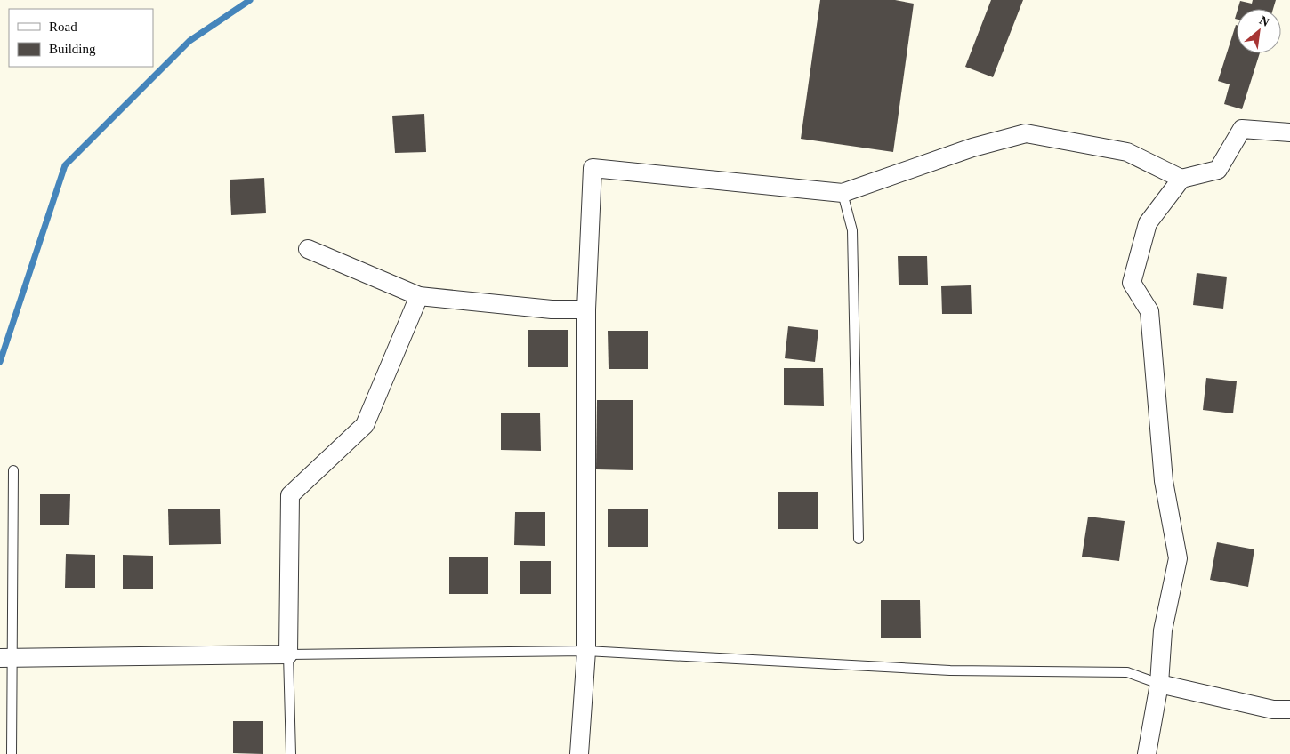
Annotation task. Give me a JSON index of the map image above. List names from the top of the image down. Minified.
{"legend":["Road","Building"],"north":"top right"}
